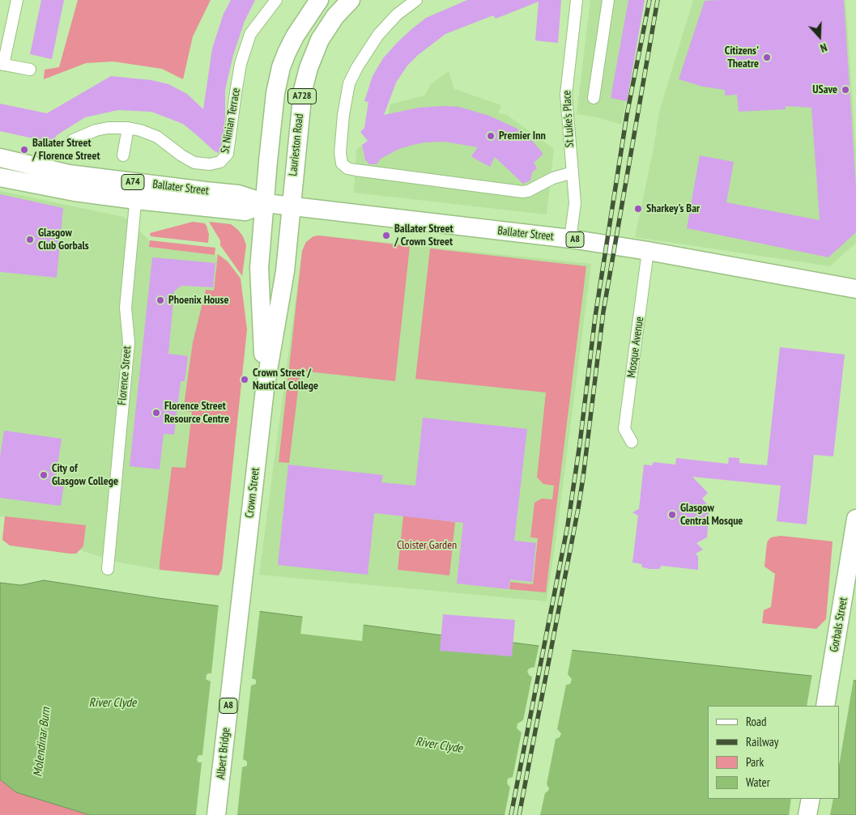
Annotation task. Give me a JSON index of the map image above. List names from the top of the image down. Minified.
{"streets":{"main road":["A728","Laurieston Road","A74","Ballater Street","A8","Crown Street","Gorbals Street","Albert Bridge"],"street":["St Luke's Place","St Ninian Terrace","Mosque Avenue","Florence Street"]},"crossings":[["A728","Ballater Street"],["A728","Crown Street"],["St Luke's Place","Ballater Street"],["Laurieston Road","Ballater Street"],["Laurieston Road","Crown Street"],["Ballater Street","Mosque Avenue"],["Ballater Street","Florence Street"],["Ballater Street","Crown Street"],["Crown Street","Albert Bridge"]],"water":["River Clyde","Molendinar Burn"],"parks":["Cloister Garden"],"places":["Citizens' Theatre","USave","Premier Inn","Ballater Street / Florence Street","Sharkey's Bar","Ballater Street / Crown Street","Glasgow Club Gorbals","Phoenix House","Crown Street / Nautical College","Florence Street Resource Centre","City of Glasgow College","Glasgow Central Mosque"],"legend":["Road","Railway","Park","Water"],"north":"bottom"}
